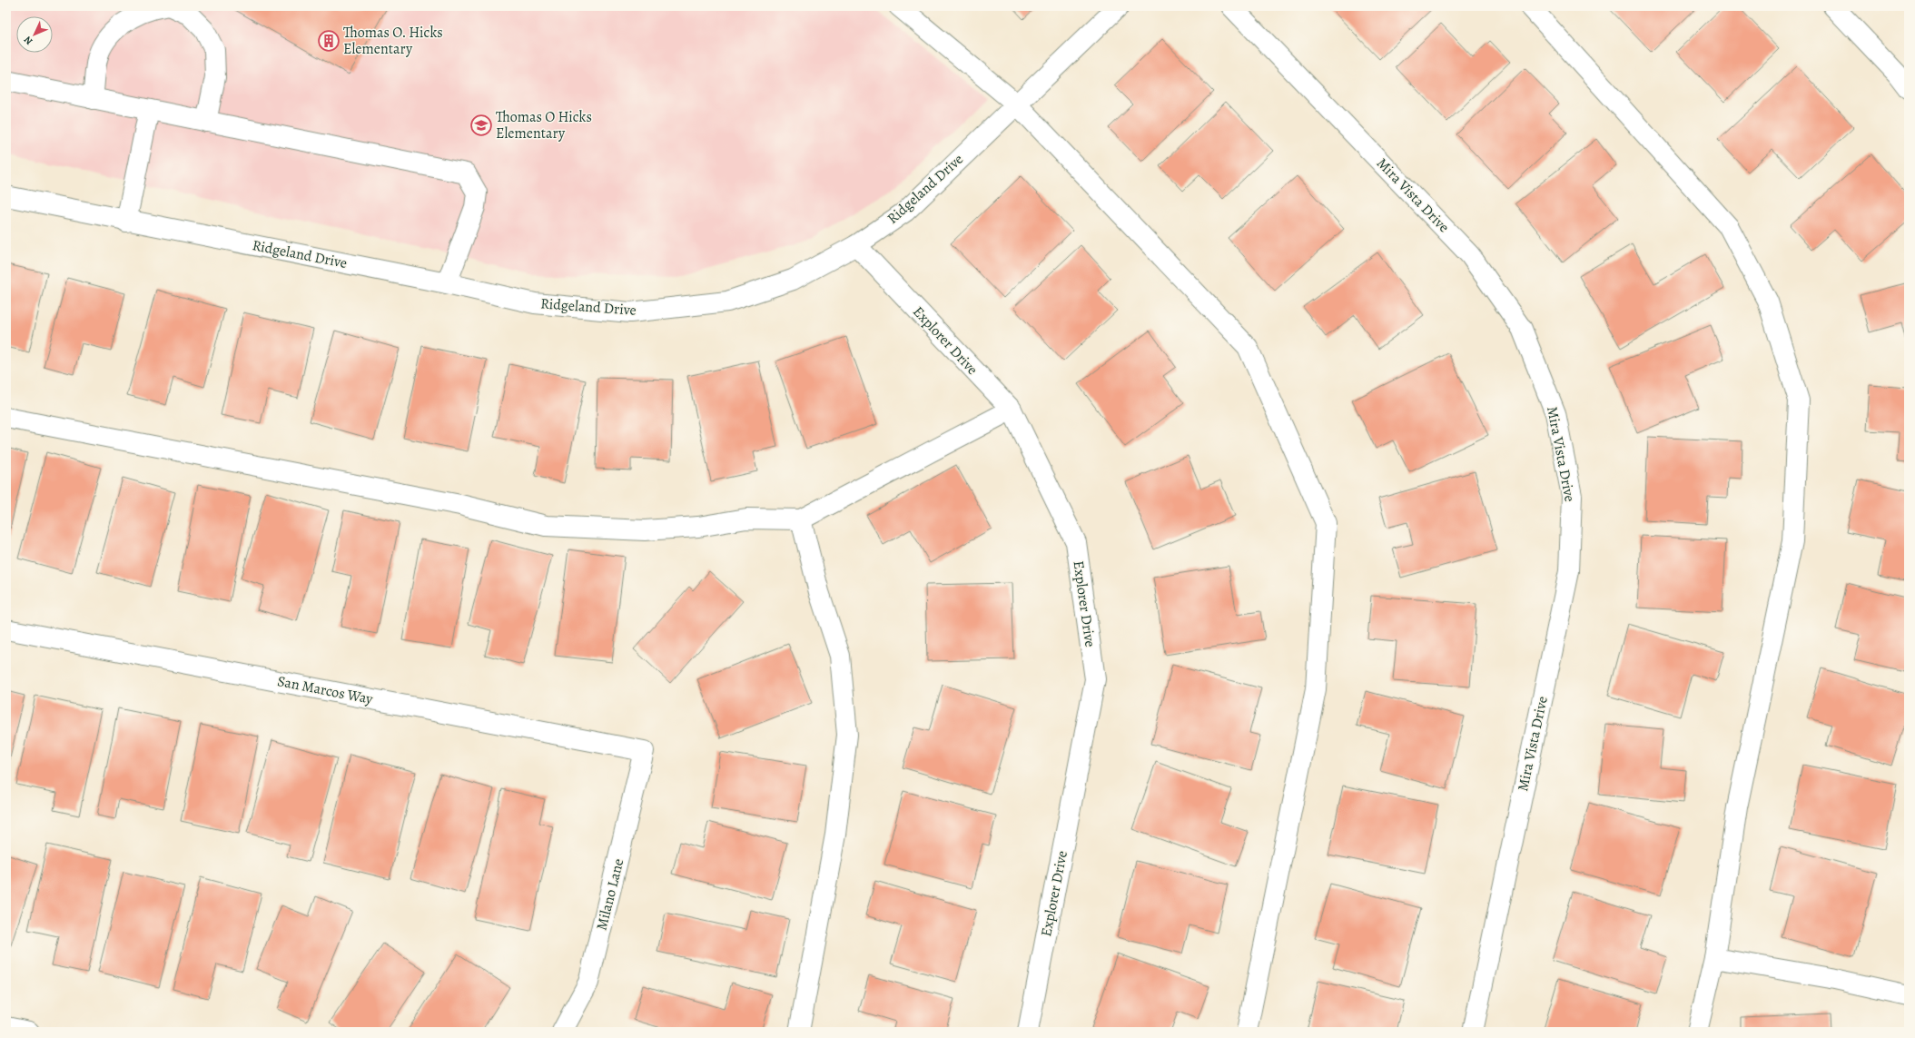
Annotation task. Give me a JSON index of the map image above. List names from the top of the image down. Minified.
{"streets":{"street":["Ridgeland Drive","Mira Vista Drive","Explorer Drive","San Marcos Way","Milano Lane"]},"crossings":[["Ridgeland Drive","Explorer Drive"],["San Marcos Way","Milano Lane"]],"places":{"building":["Thomas O. Hicks Elementary"],"school or university":["Thomas O Hicks Elementary"]},"north":"bottom left"}
